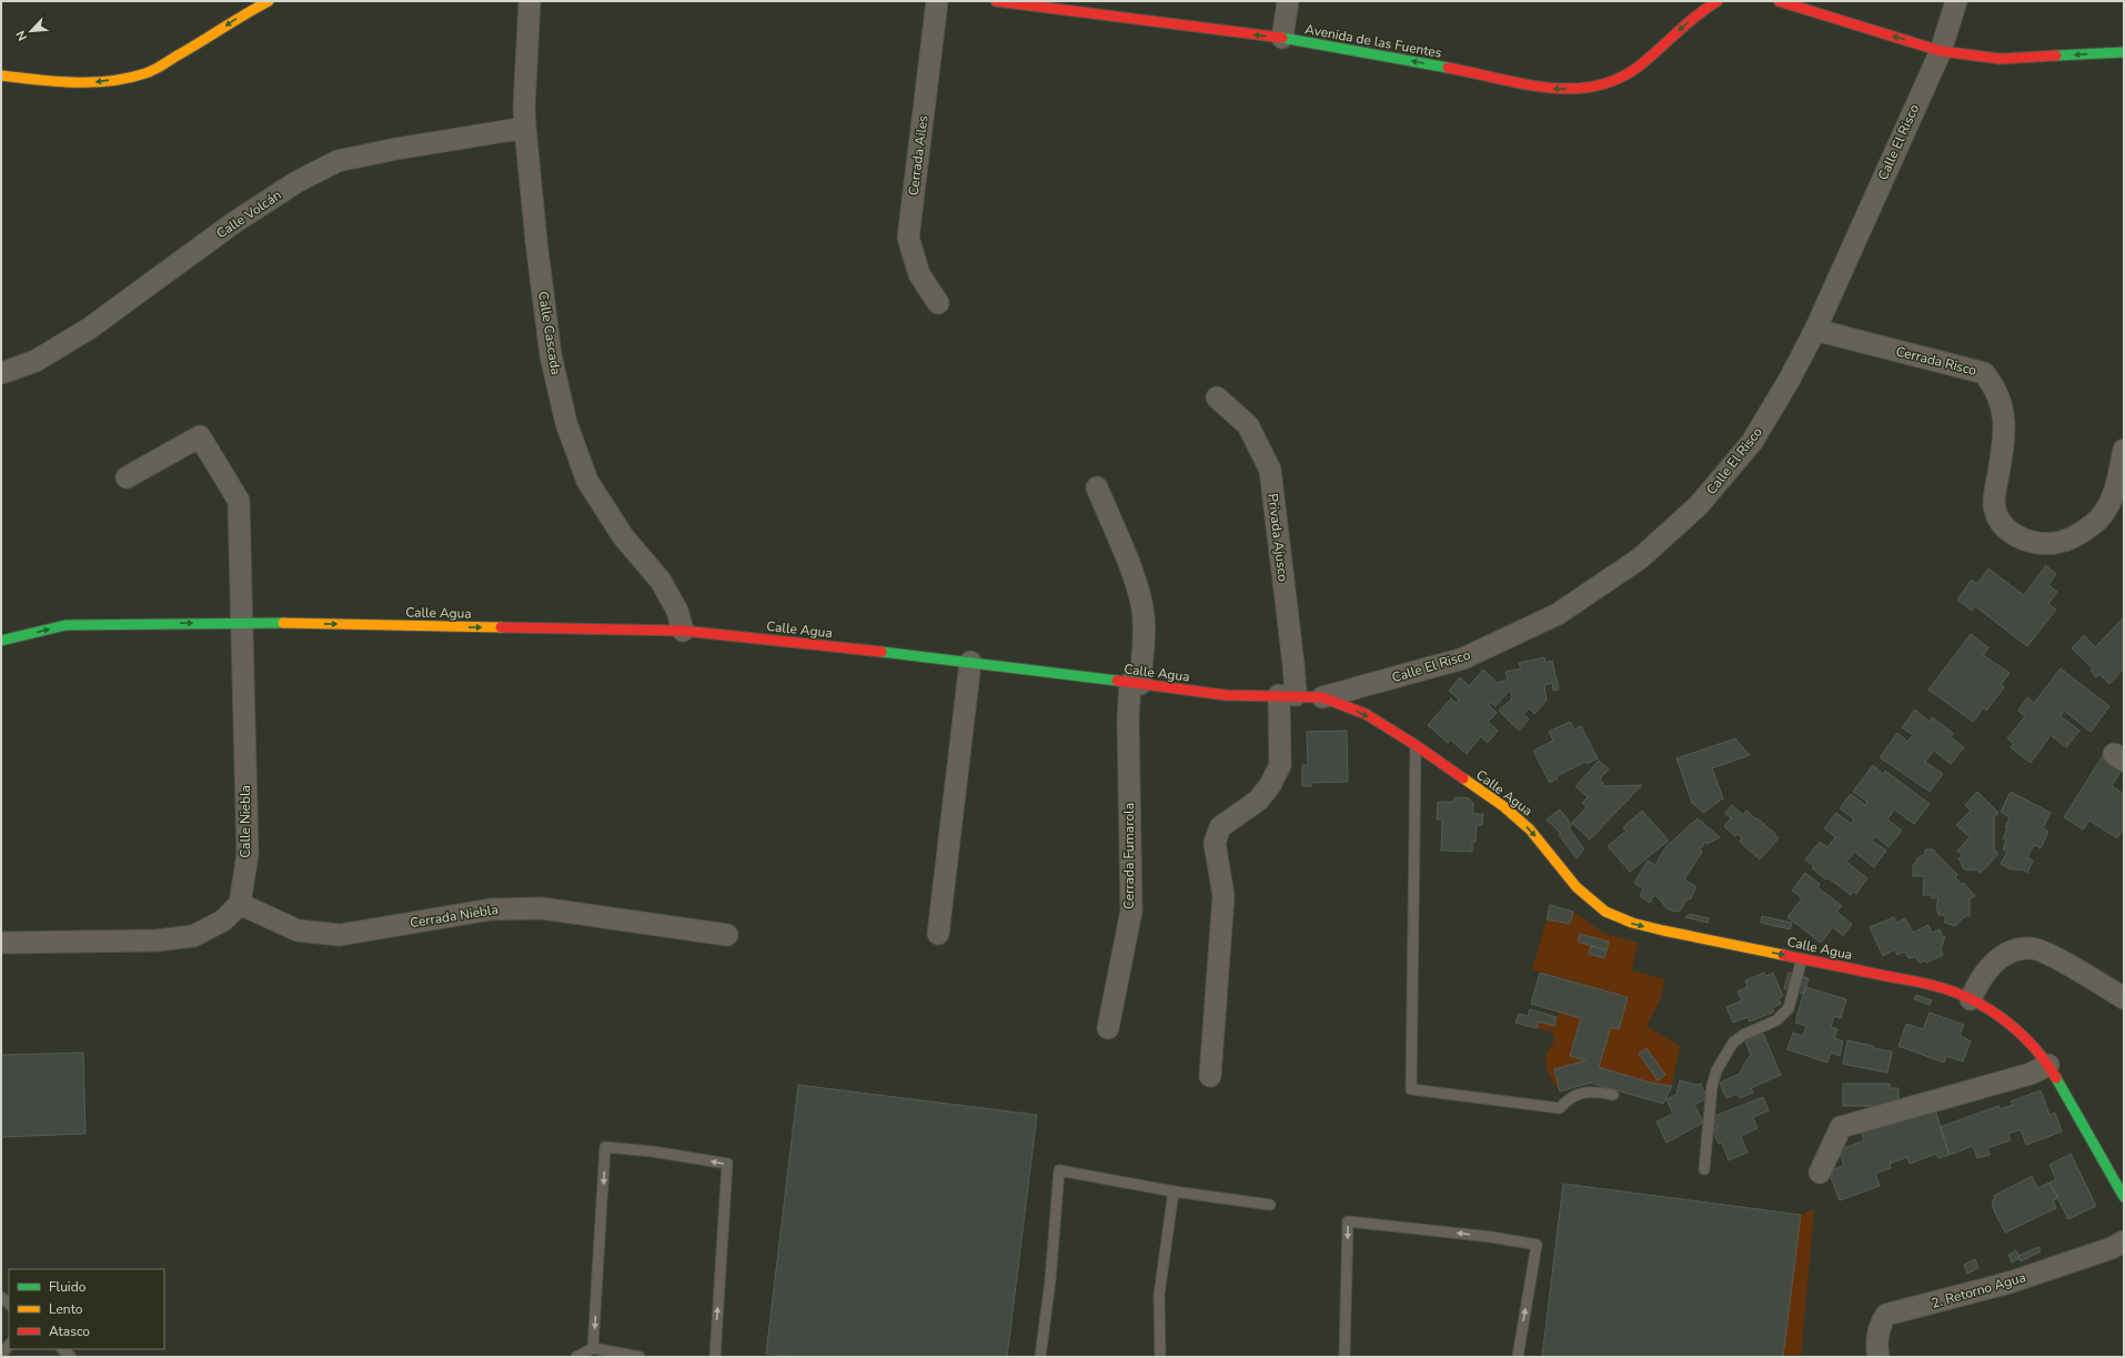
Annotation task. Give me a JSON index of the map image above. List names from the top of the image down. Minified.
{"streets":{"street":["Avenida de las Fuentes","Calle El Risco","Cerrada Ailes","Calle Volcán","Calle Cascada","Cerrada Risco","Privada Ajusco","Calle Agua","Calle Niebla","Cerrada Fumarola","Cerrada Niebla","2. Retorno Agua"]},"crossings":[["Calle El Risco","Cerrada Risco"],["Calle El Risco","Calle Agua"],["Calle Volcán","Calle Cascada"],["Calle Cascada","Calle Agua"],["Privada Ajusco","Calle Agua"],["Calle Agua","Calle Niebla"],["Calle Agua","Cerrada Fumarola"],["Calle Niebla","Cerrada Niebla"]],"one_way":["Avenida de las Fuentes","Calle Agua"],"legend":["Fluido","Lento","Atasco"],"north":"bottom left"}
